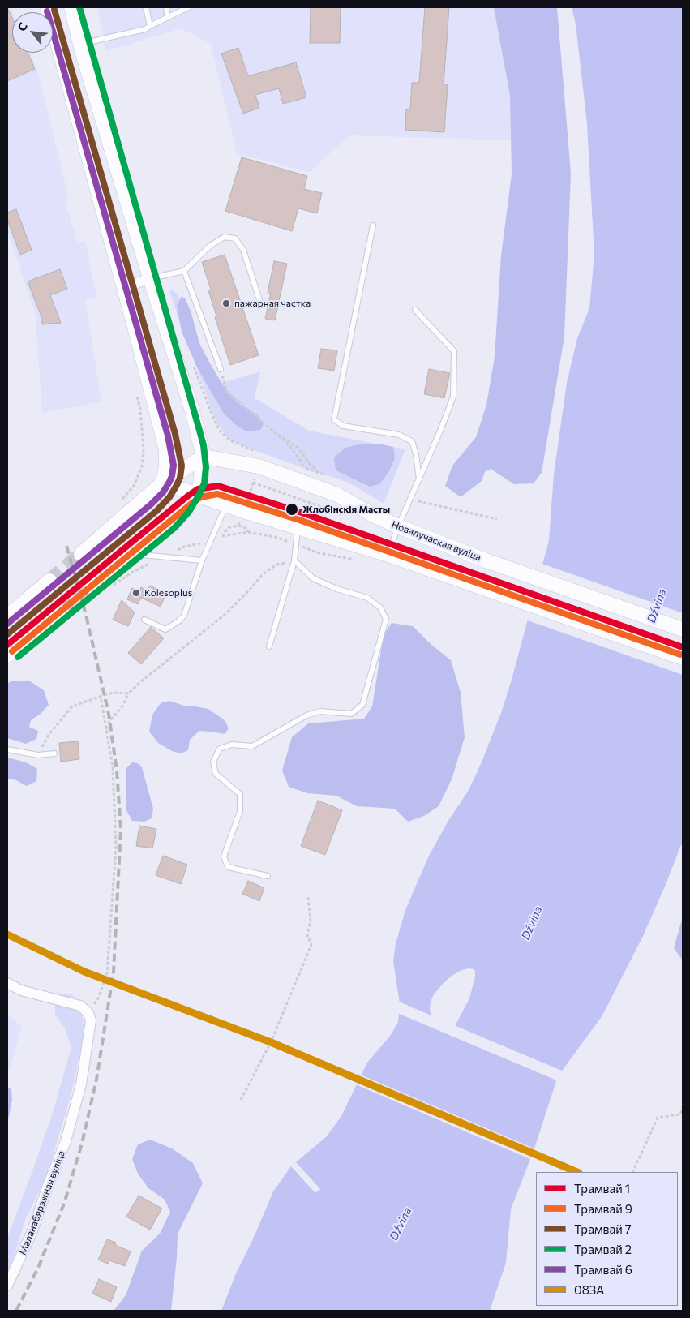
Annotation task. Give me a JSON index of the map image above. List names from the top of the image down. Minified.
{"streets":{"main road":["Новалучаская вуліца"],"street":["Маланабярэжная вуліца"]},"water":["Dźvina"],"places":["пажарная частка","Жлобінскія Масты","Kolesoplus"],"lines":["tram line 2","tram line 7","tram line 6","tram line 1","tram line 9","transit line 083А"],"legend":["Трамвай 1","Трамвай 9","Трамвай 7","Трамвай 2","Трамвай 6","083А"],"north":"top left"}
